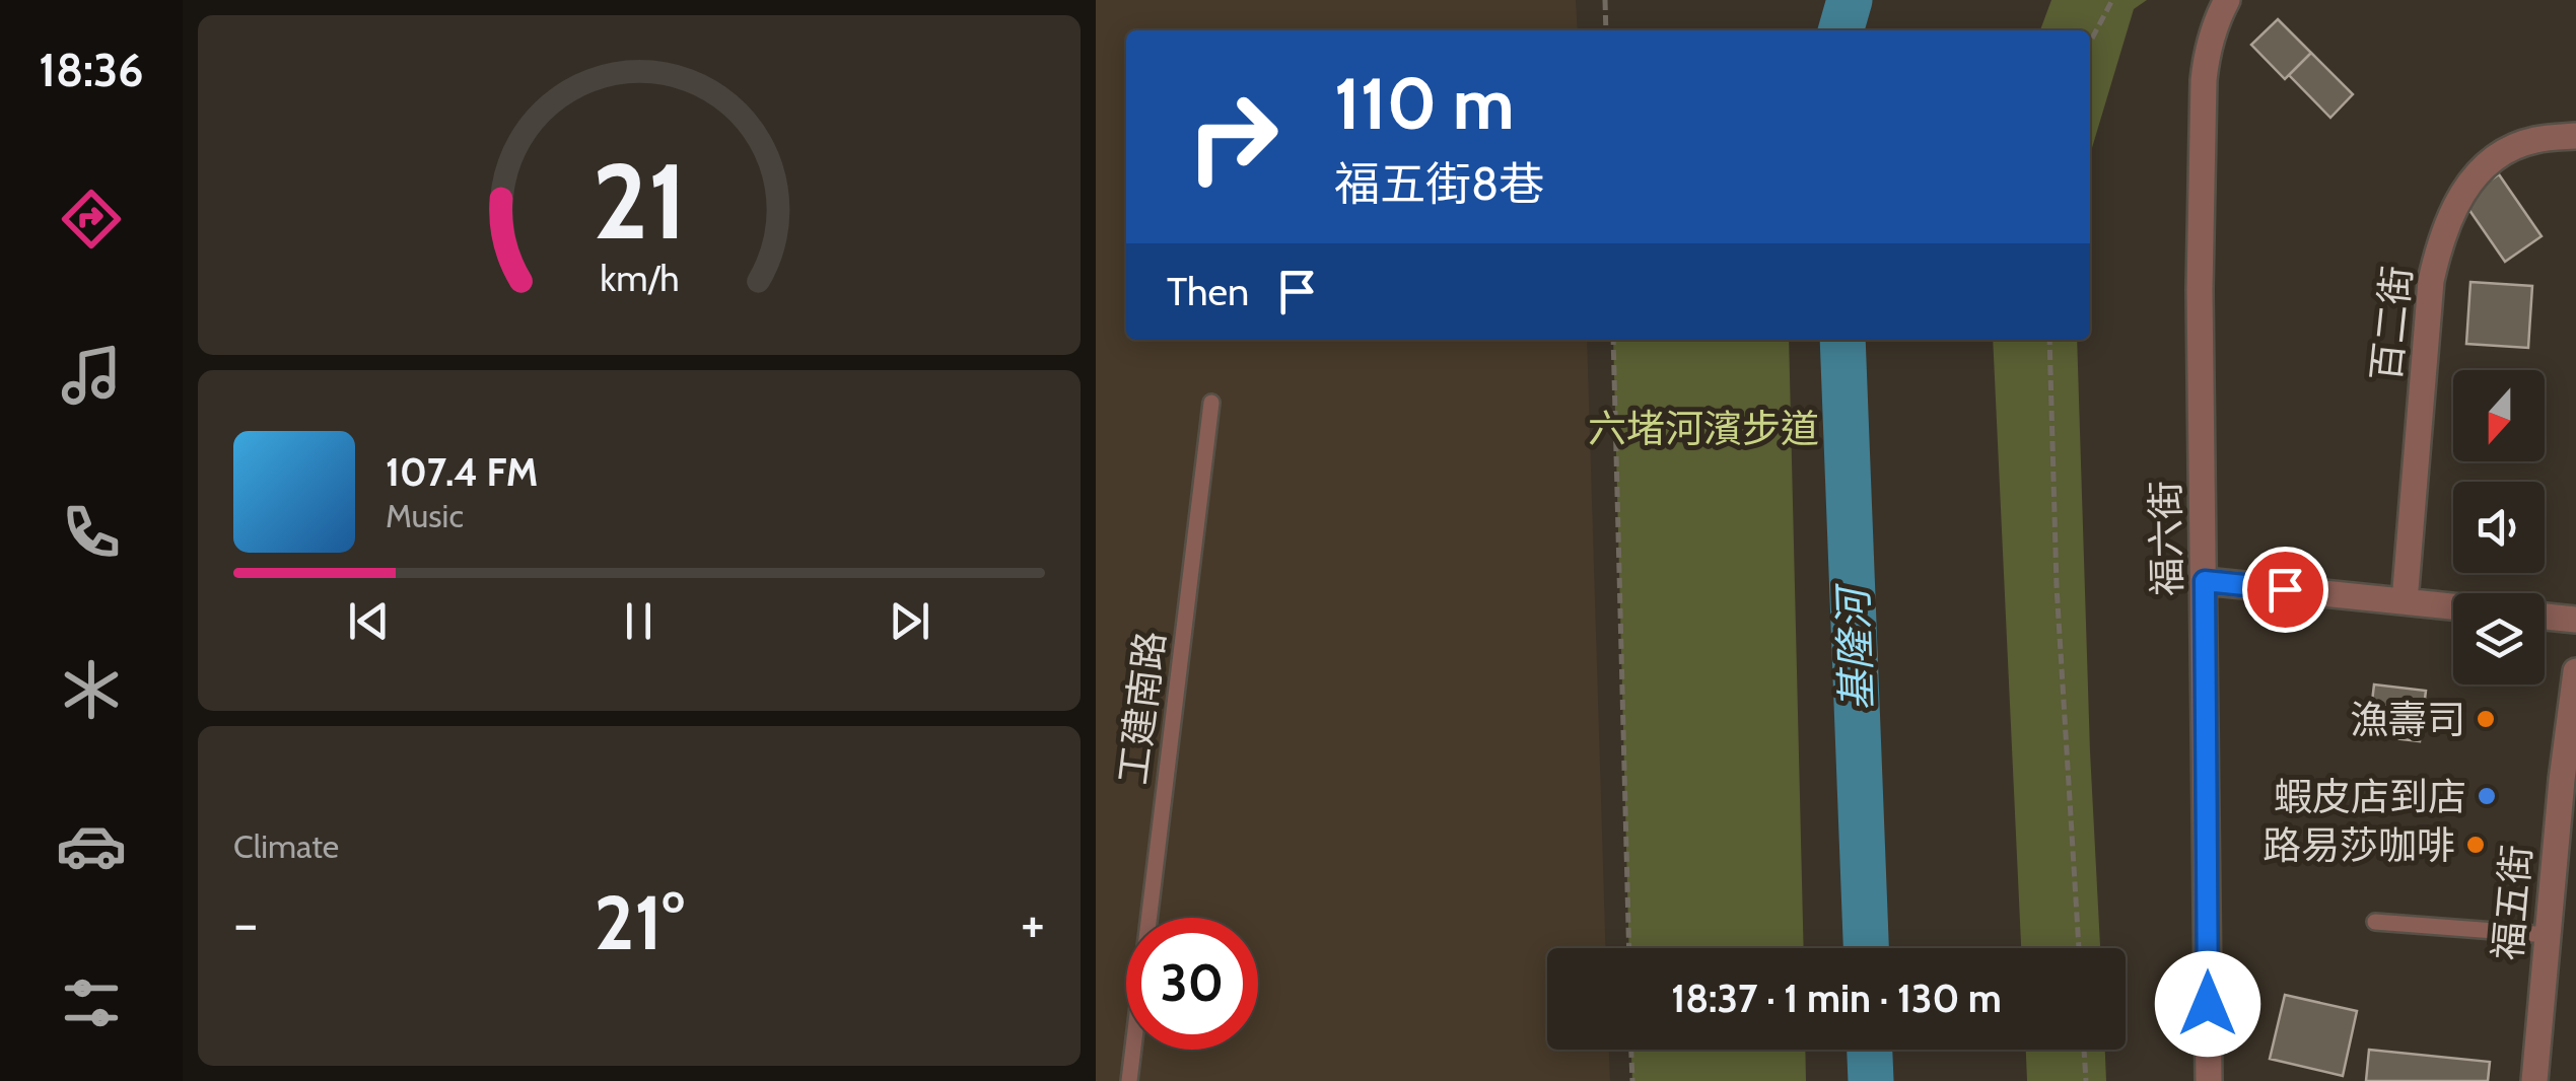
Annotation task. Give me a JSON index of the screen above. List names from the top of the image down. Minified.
{"streets":{"street":["百二街","福六街","福五街"],"lane":["工建南路"]},"water":["基隆河"],"parks":["六堵河濱步道"],"places":["漁壽司","蝦皮店到店","路易莎咖啡"],"north":"bottom","page":{"tabs":"18:36","turn":["110 m","福五街8巷"],"then":"Then","song":["107.4 FM","Music"],"tile":"Climate","heat":["−","21°","+"],"limit":"30","trip":"18:37 · 1 min · 130 m","gauge":["21","km/h"]}}
